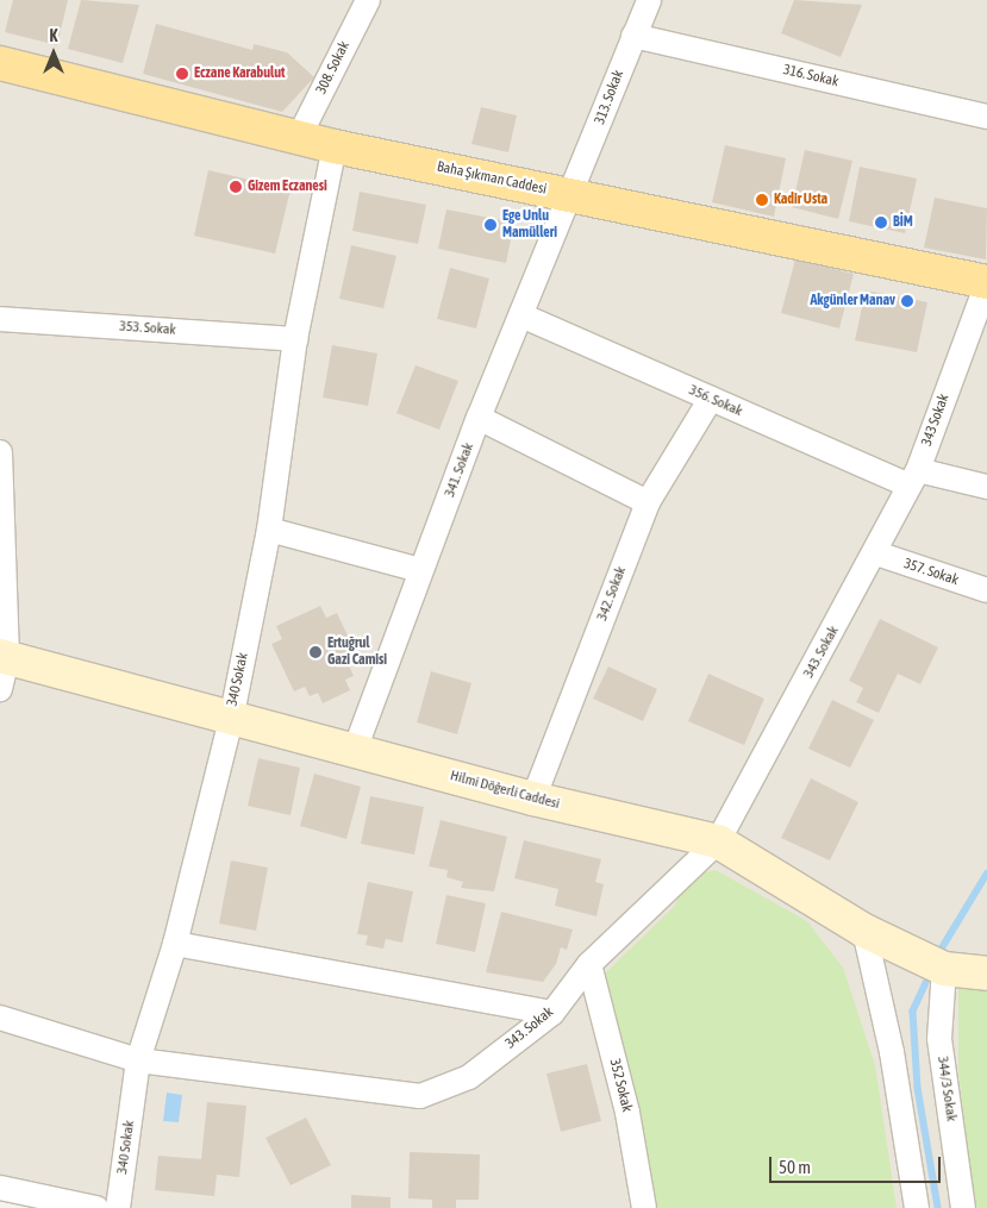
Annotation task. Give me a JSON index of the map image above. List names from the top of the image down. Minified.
{"streets":{"main road":["Baha Şıkman Caddesi"],"street":["308. Sokak","316. Sokak","313. Sokak","353. Sokak","356. Sokak","343 Sokak","341. Sokak","357. Sokak","342. Sokak","343. Sokak","340 Sokak","Hilmi Döğerli Caddesi","352 Sokak","344/3 Sokak"]},"crossings":[["308. Sokak","Baha Şıkman Caddesi"],["316. Sokak","313. Sokak"],["313. Sokak","Baha Şıkman Caddesi"],["313. Sokak","341. Sokak"],["Baha Şıkman Caddesi","343 Sokak"],["Baha Şıkman Caddesi","341. Sokak"],["Baha Şıkman Caddesi","340 Sokak"],["353. Sokak","340 Sokak"],["356. Sokak","343 Sokak"],["356. Sokak","341. Sokak"],["356. Sokak","342. Sokak"],["343 Sokak","357. Sokak"],["343 Sokak","343. Sokak"],["341. Sokak","Hilmi Döğerli Caddesi"],["357. Sokak","343. Sokak"],["342. Sokak","Hilmi Döğerli Caddesi"],["343. Sokak","340 Sokak"],["343. Sokak","Hilmi Döğerli Caddesi"],["343. Sokak","352 Sokak"],["340 Sokak","Hilmi Döğerli Caddesi"],["Hilmi Döğerli Caddesi","344/3 Sokak"]],"places":["Eczane Karabulut","Gizem Eczanesi","Kadir Usta","BİM","Ege Unlu Mamülleri","Akgünler Manav","Ertuğrul Gazi Camisi"],"scale_bar":"50 m","north":"top"}
